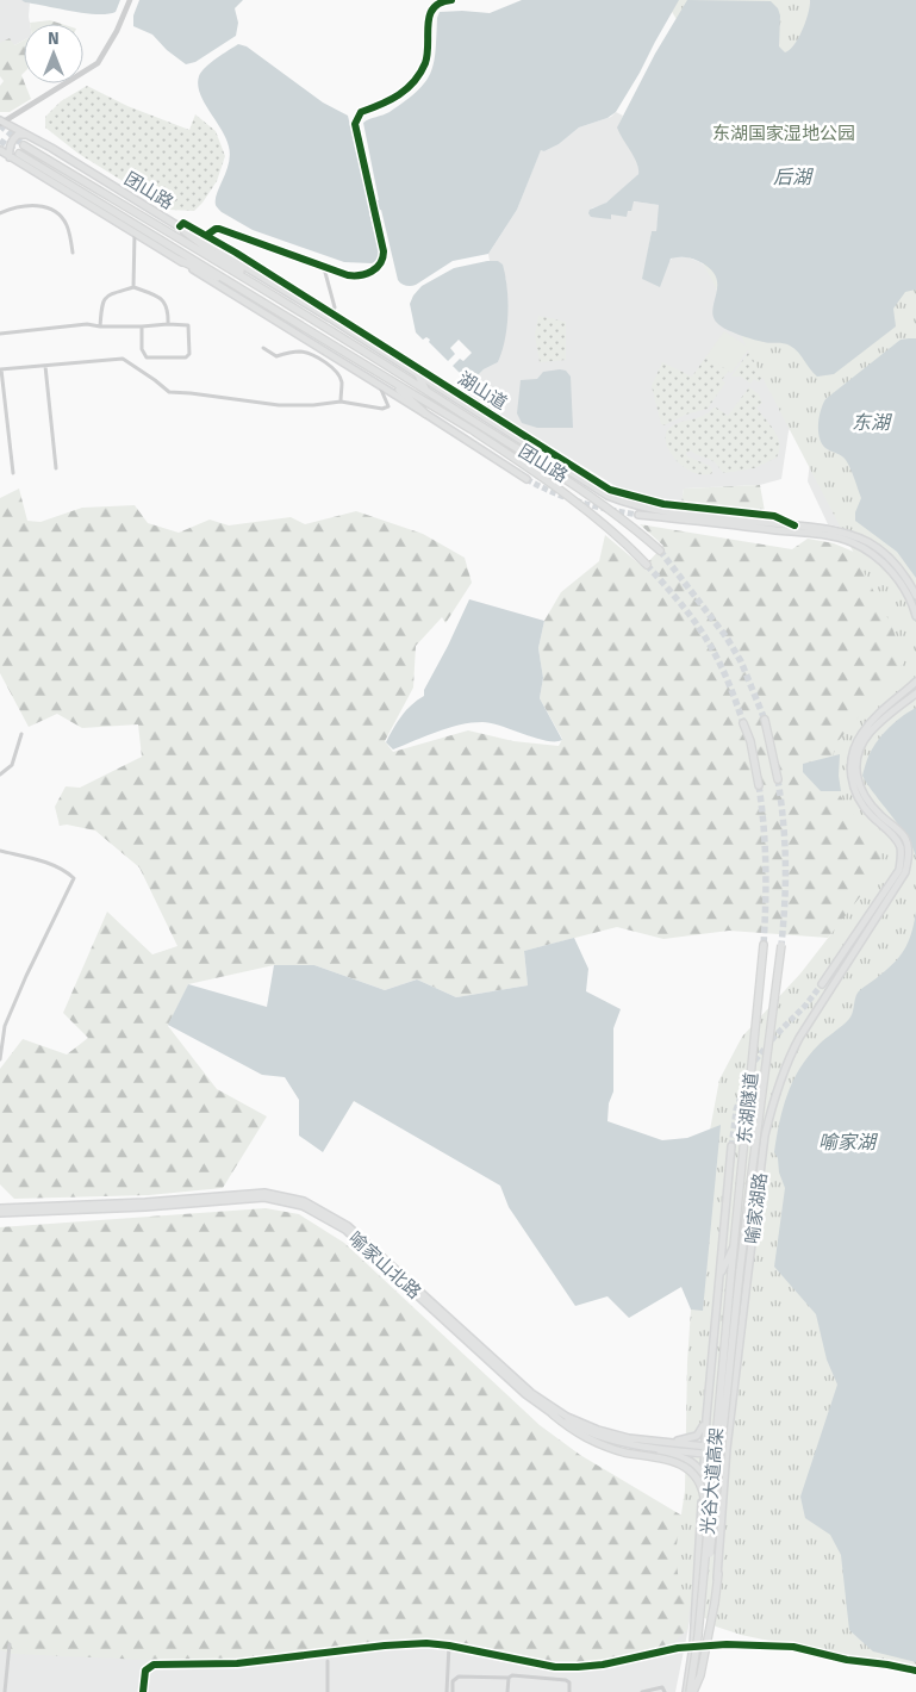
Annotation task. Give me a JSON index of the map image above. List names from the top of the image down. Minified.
{"streets":{"highway":["团山路","东湖隧道","光谷大道高架"],"main road":["喻家湖路","喻家山北路"],"street":["湖山道"]},"crossings":[["团山路","湖山道"],["东湖隧道","光谷大道高架"],["喻家湖路","喻家山北路"],["喻家湖路","光谷大道高架"]],"water":["后湖","东湖","喻家湖"],"parks":["东湖国家湿地公园"],"north":"top"}
